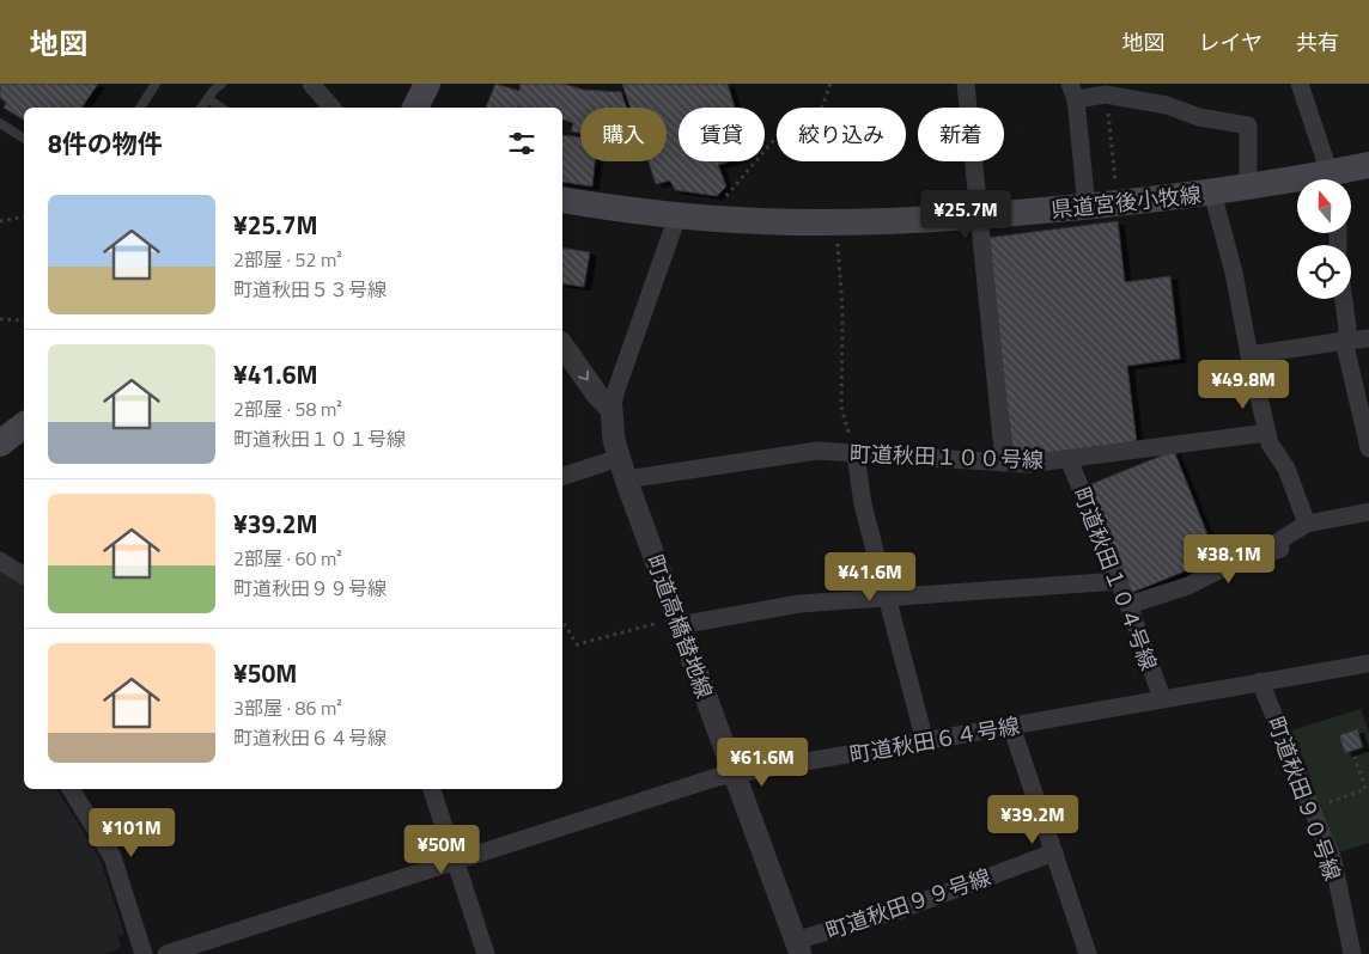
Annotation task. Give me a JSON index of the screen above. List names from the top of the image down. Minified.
{"streets":{"main road":["県道宮後小牧線"],"street":["町道秋田１００号線","町道秋田１０４号線","町道高橋替地線","町道秋田６４号線","町道秋田９０号線","町道秋田９９号線"]},"crossings":[["町道秋田１００号線","町道秋田１０４号線"],["町道秋田１００号線","町道高橋替地線"],["町道秋田１０４号線","町道秋田６４号線"],["町道高橋替地線","町道秋田６４号線"],["町道高橋替地線","町道秋田９９号線"],["町道秋田６４号線","町道秋田９０号線"]],"north":"top","page":{"header":"地図","nav":["地図","レイヤ","共有"],"chip":["購入","賃貸","絞り込み","新着"],"heading":"8件の物件","list":[{"name":"¥25.7M","note":"2部屋 · 52 m² · 町道秋田５３号線"},{"name":"¥41.6M","note":"2部屋 · 58 m² · 町道秋田１０１号線"},{"name":"¥39.2M","note":"2部屋 · 60 m² · 町道秋田９９号線"},{"name":"¥50M","note":"3部屋 · 86 m² · 町道秋田６４号線"}],"price":["¥25.7M","¥49.8M","¥38.1M","¥41.6M","¥61.6M","¥39.2M","¥101M","¥50M"]}}
